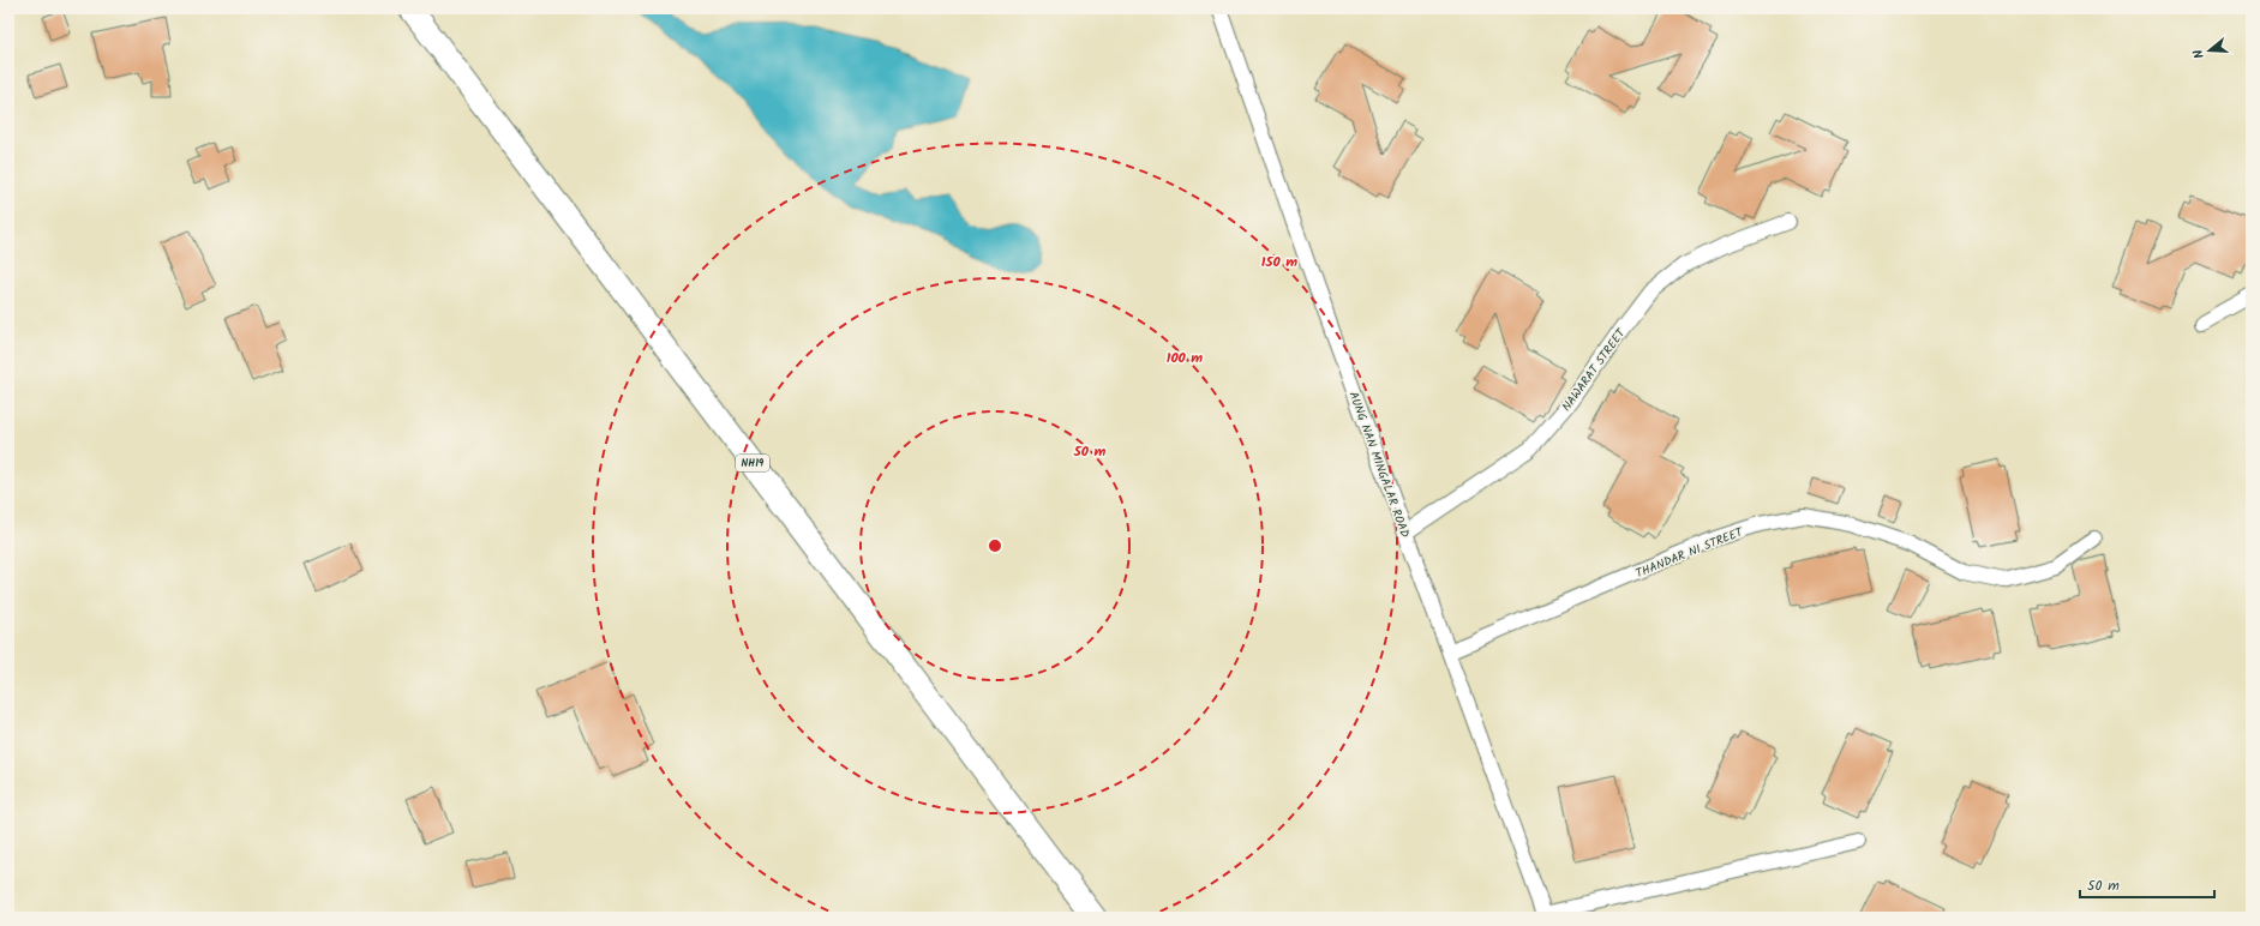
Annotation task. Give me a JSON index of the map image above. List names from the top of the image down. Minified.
{"streets":{"highway":["NH19"],"street":["NAWARAT STREET","AUNG NAN MINGALAR ROAD","THANDAR NI STREET"]},"crossings":[["NAWARAT STREET","AUNG NAN MINGALAR ROAD"],["AUNG NAN MINGALAR ROAD","THANDAR NI STREET"]],"scale_bar":"50 m","north":"left","rings":["150 m","100 m","50 m"]}
